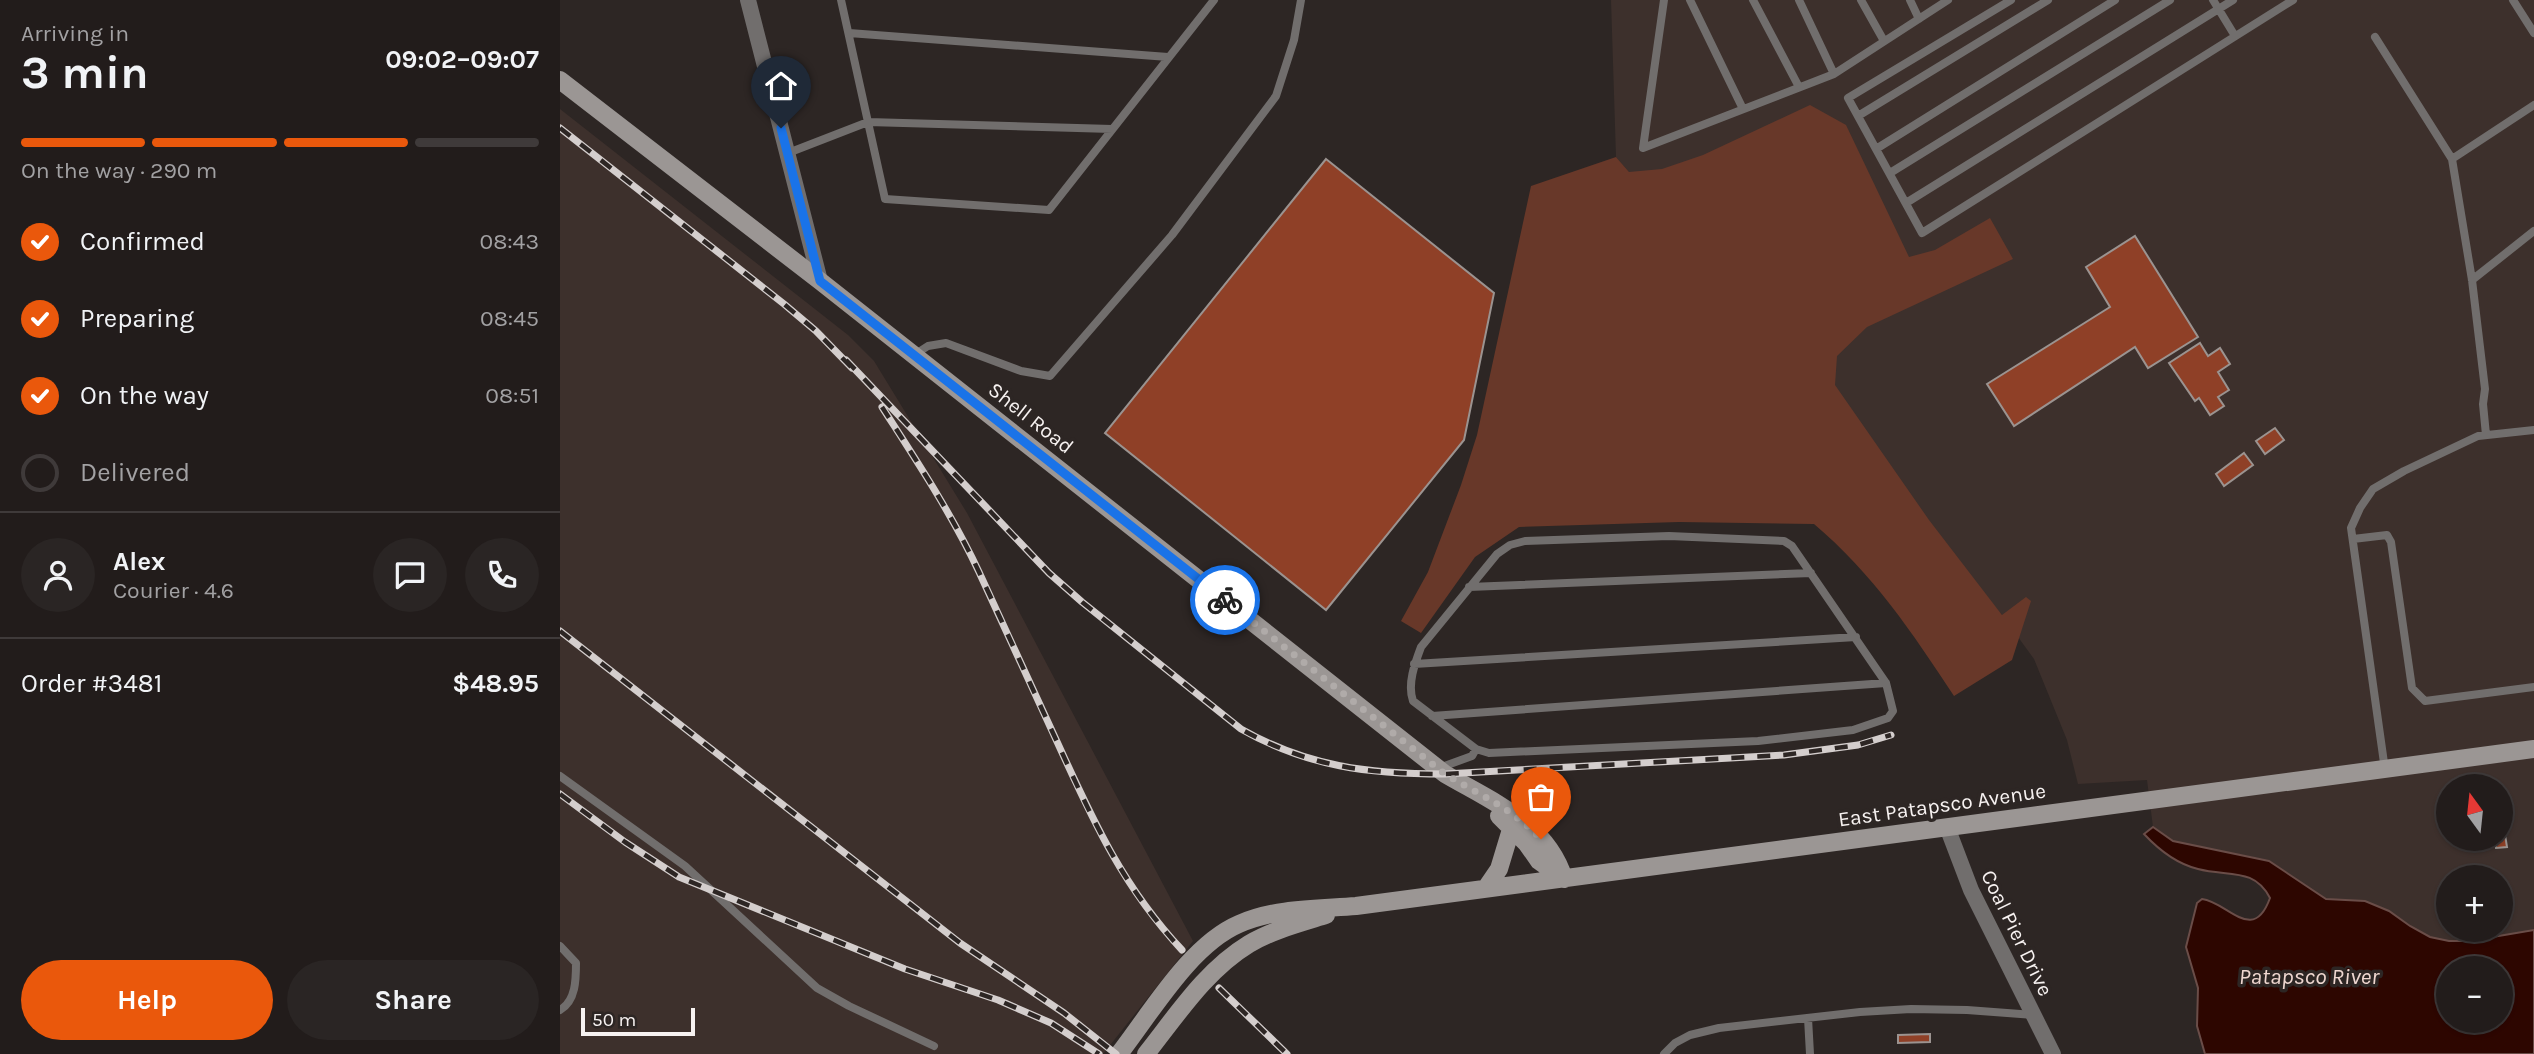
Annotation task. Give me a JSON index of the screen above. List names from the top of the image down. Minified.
{"streets":{"main road":["Shell Road","East Patapsco Avenue"],"street":["Coal Pier Drive"]},"crossings":[["Shell Road","East Patapsco Avenue"],["East Patapsco Avenue","Coal Pier Drive"]],"water":["Patapsco River"],"scale_bar":"50 m","north":"top","page":{"heading":["3 min","Arriving in","09:02–09:07"],"panel":["Alex","Courier · 4.6","Order #3481","$48.95"],"bar":"On the way · 290 m","list":[["Confirmed","08:43"],["Preparing","08:45"],["On the way","08:51"],"Delivered"],"map_buttons":["+","−"],"buttons":["Help","Share"],"scale":"50 m"}}
